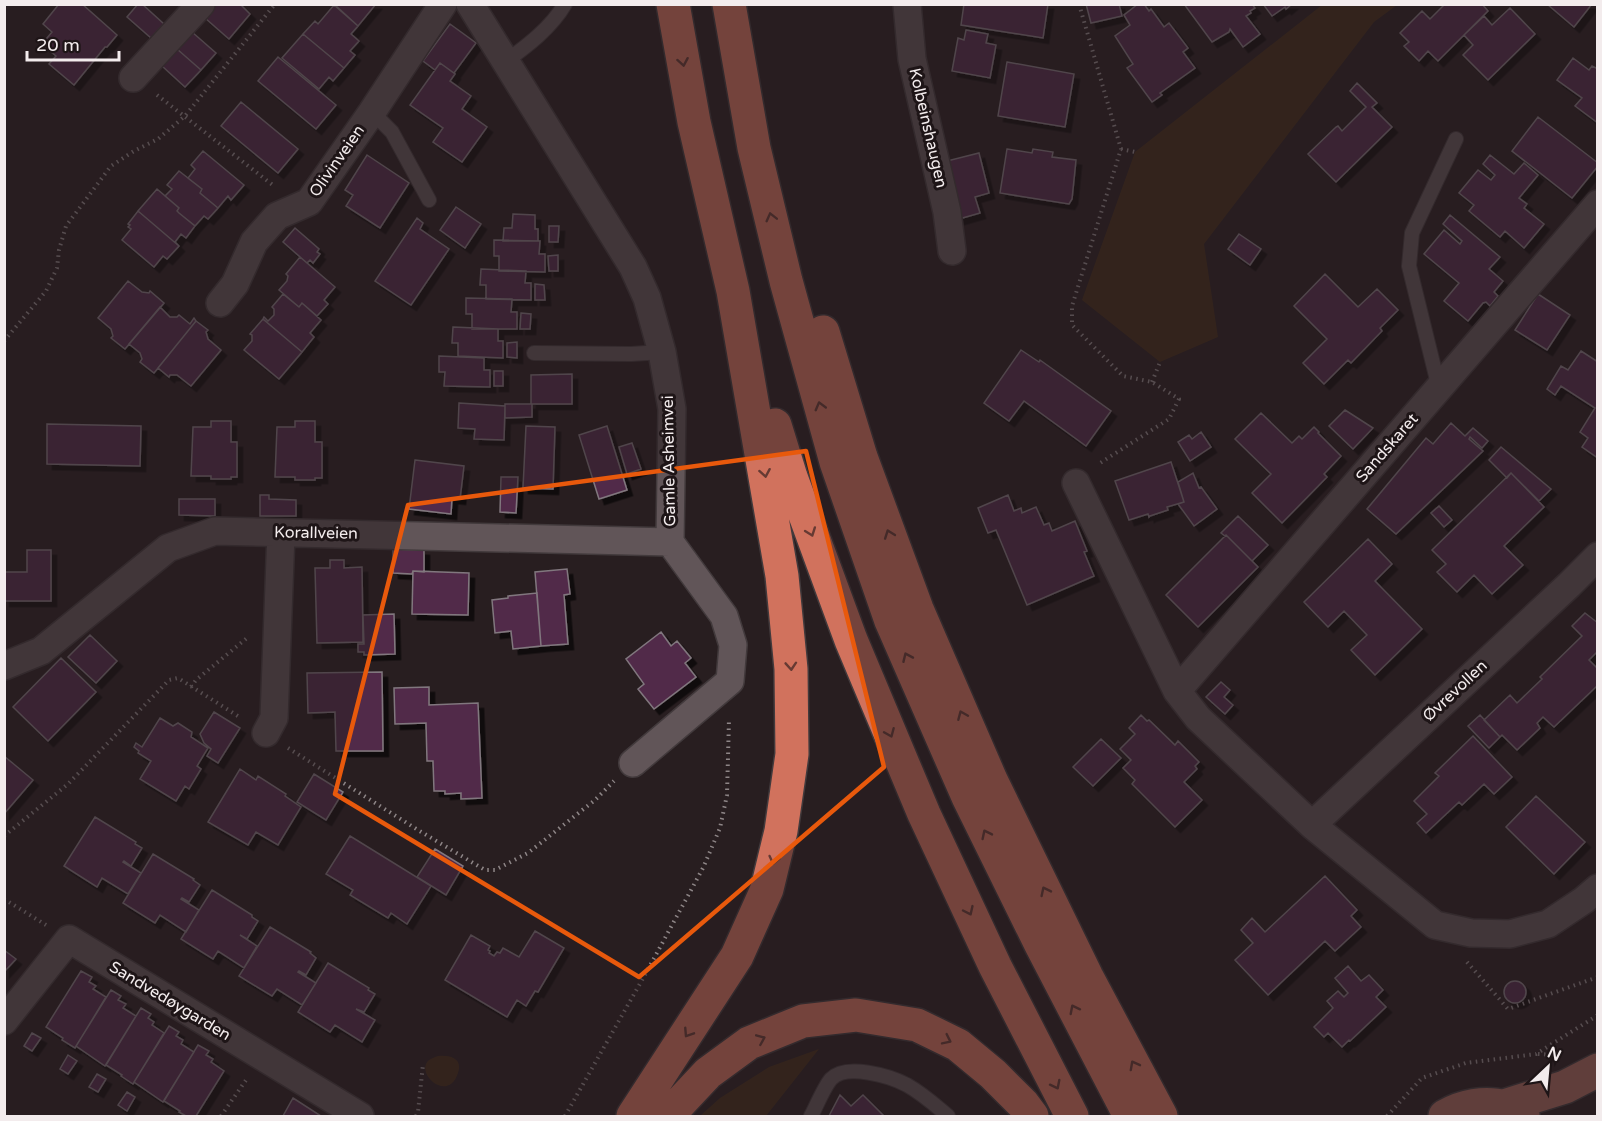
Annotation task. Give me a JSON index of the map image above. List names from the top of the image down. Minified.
{"streets":{"street":["Kolbeinshaugen","Olivinveien","Sandskaret","Gamle Asheimvei","Korallveien","Øvrevollen","Sandvedøygarden"]},"crossings":[["Gamle Asheimvei","Korallveien"]],"scale_bar":"20 m","north":"top right"}
